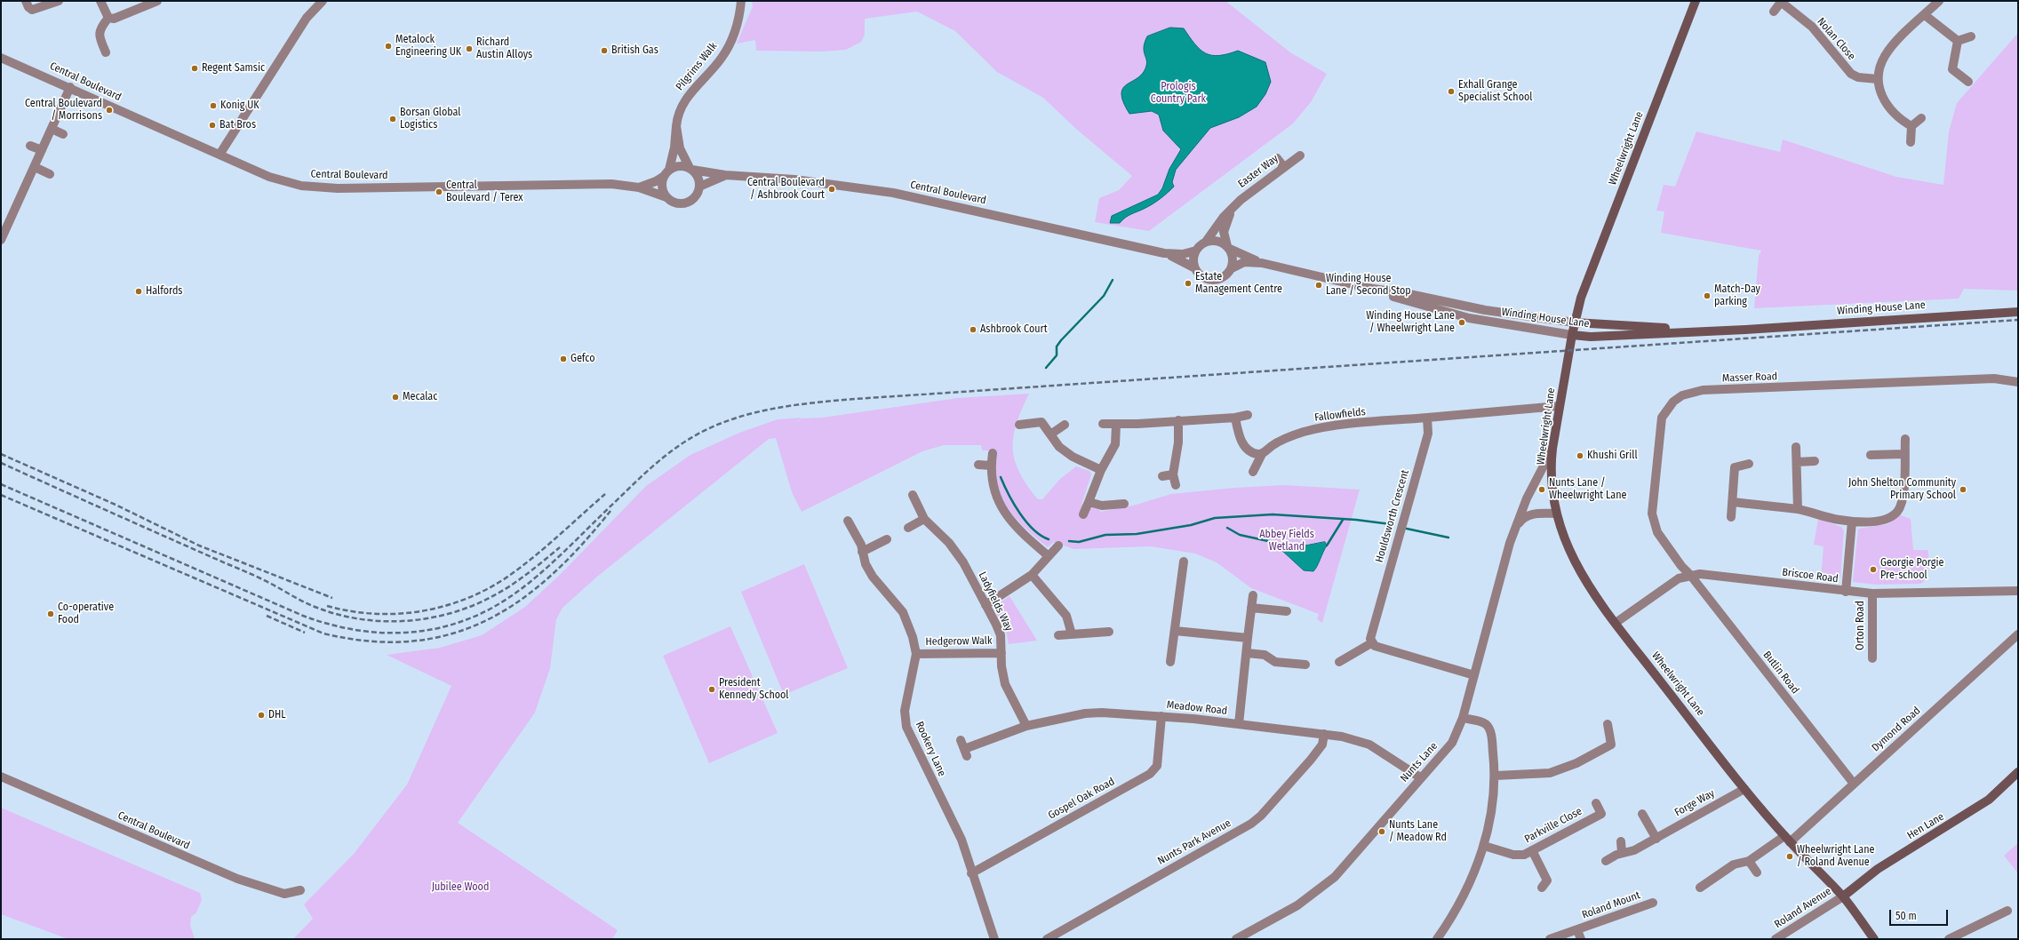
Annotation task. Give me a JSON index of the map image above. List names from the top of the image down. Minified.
{"streets":{"street":["Nolan Close","Pilgrims Walk","Central Boulevard","Wheelwright Lane","Easter Way","Winding House Lane","Masser Road","Fallowfields","Houldsworth Crescent","Briscoe Road","Ladyfields Way","Orton Road","Hedgerow Walk","Butlin Road","Meadow Road","Dymond Road","Rookery Lane","Nunts Lane","Gospel Oak Road","Forge Way","Parkville Close","Hen Lane","Nunts Park Avenue","Roland Mount","Roland Avenue"]},"crossings":[["Pilgrims Walk","Central Boulevard"],["Central Boulevard","Easter Way"],["Central Boulevard","Winding House Lane"],["Wheelwright Lane","Winding House Lane"],["Wheelwright Lane","Briscoe Road"],["Wheelwright Lane","Dymond Road"],["Wheelwright Lane","Nunts Lane"],["Wheelwright Lane","Forge Way"],["Wheelwright Lane","Hen Lane"],["Wheelwright Lane","Roland Avenue"],["Easter Way","Winding House Lane"],["Masser Road","Briscoe Road"],["Masser Road","Butlin Road"],["Fallowfields","Houldsworth Crescent"],["Briscoe Road","Orton Road"],["Briscoe Road","Butlin Road"],["Ladyfields Way","Hedgerow Walk"],["Ladyfields Way","Meadow Road"],["Hedgerow Walk","Rookery Lane"],["Butlin Road","Dymond Road"],["Meadow Road","Nunts Lane"],["Meadow Road","Gospel Oak Road"],["Meadow Road","Nunts Park Avenue"],["Rookery Lane","Gospel Oak Road"],["Hen Lane","Roland Avenue"]],"parks":["Prologis Country Park","Abbey Fields Wetland","Jubilee Wood"],"places":["Metalock Engineering UK","Richard Austin Alloys","British Gas","Regent Samsic","Exhall Grange Specialist School","Konig UK","Central Boulevard / Morrisons","Borsan Global Logistics","Bat Bros","Central Boulevard / Ashbrook Court","Central Boulevard / Terex","Estate Management Centre","Winding House Lane / Second Stop","Halfords","Match-Day parking","Winding House Lane / Wheelwright Lane","Ashbrook Court","Gefco","Mecalac","Khushi Grill","Nunts Lane / Wheelwright Lane","John Shelton Community Primary School","Georgie Porgie Pre-school","Co-operative Food","President Kennedy School","DHL","Nunts Lane / Meadow Rd","Wheelwright Lane / Roland Avenue"],"scale_bar":"50 m"}
